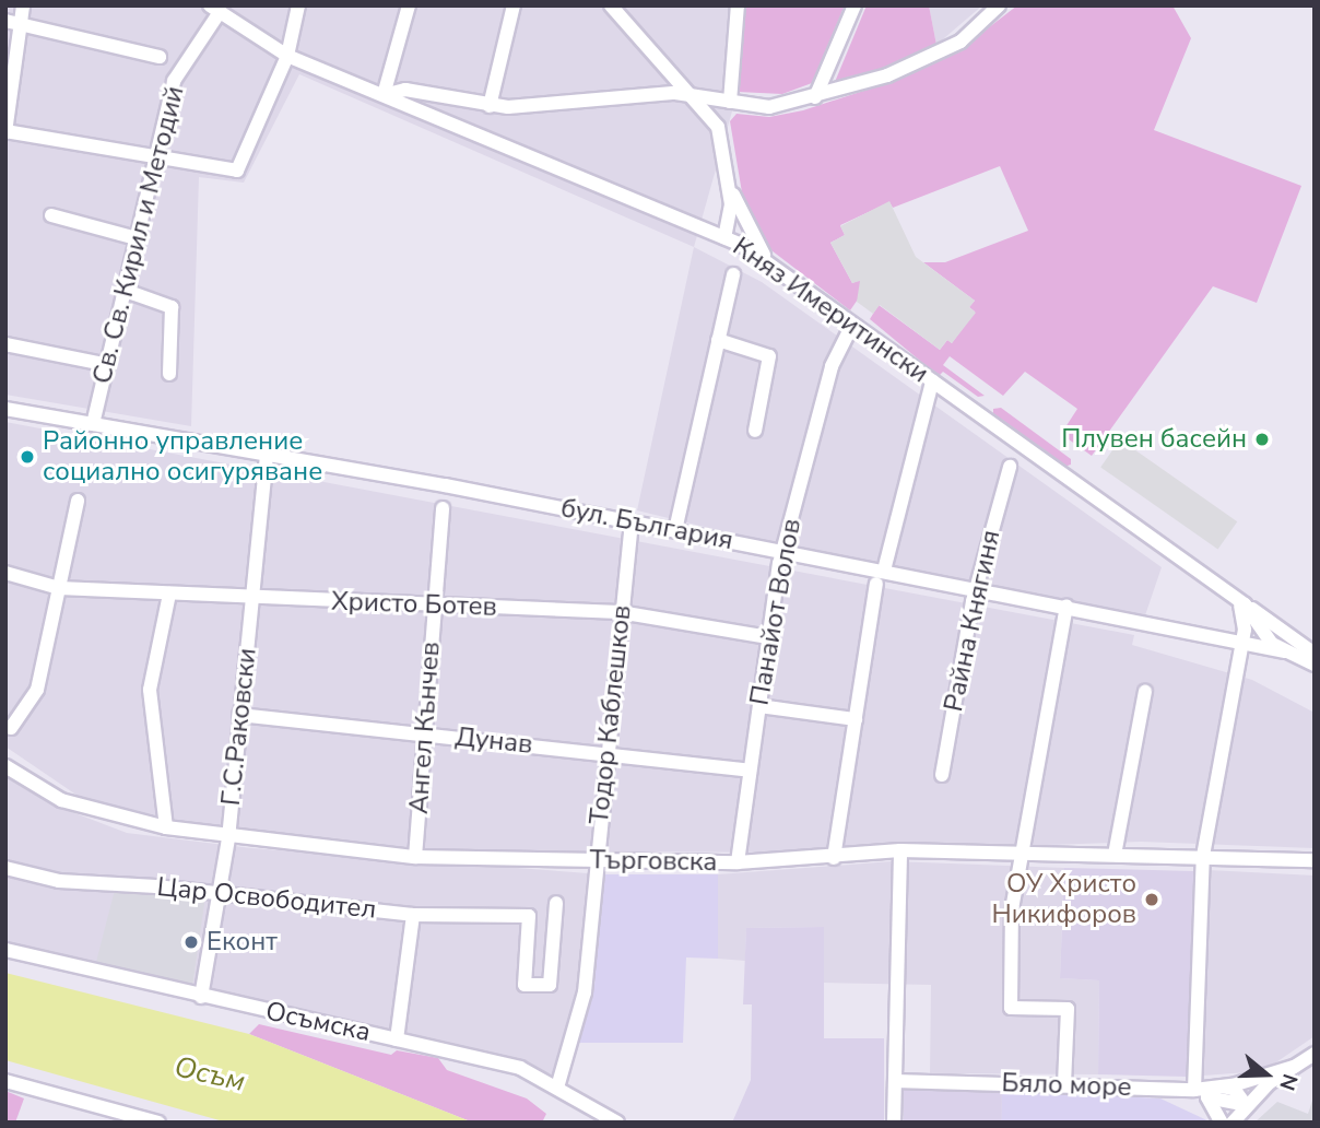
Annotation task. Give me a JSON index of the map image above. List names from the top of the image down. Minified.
{"streets":{"street":["Св. Св. Кирил и Методий","Княз Имеритински","бул. България","Христо Ботев","Панайот Волов","Райна Княгиня","Тодор Каблешков","Г.С.Раковски","Ангел Кънчев","Дунав","Търговска","Цар Освободител","Осъмска","Бяло море"]},"crossings":[["Св. Св. Кирил и Методий","Княз Имеритински"],["Св. Св. Кирил и Методий","бул. България"],["Княз Имеритински","бул. България"],["Княз Имеритински","Панайот Волов"],["бул. България","Панайот Волов"],["бул. България","Райна Княгиня"],["бул. България","Тодор Каблешков"],["бул. България","Г.С.Раковски"],["Христо Ботев","Панайот Волов"],["Христо Ботев","Тодор Каблешков"],["Христо Ботев","Г.С.Раковски"],["Христо Ботев","Ангел Кънчев"],["Панайот Волов","Дунав"],["Панайот Волов","Търговска"],["Тодор Каблешков","Дунав"],["Тодор Каблешков","Търговска"],["Тодор Каблешков","Осъмска"],["Г.С.Раковски","Дунав"],["Г.С.Раковски","Търговска"],["Г.С.Раковски","Цар Освободител"],["Г.С.Раковски","Осъмска"],["Ангел Кънчев","Дунав"],["Ангел Кънчев","Търговска"]],"water":["Осъм"],"places":["Плувен басейн","Районно управление социално осигуряване","ОУ Христо Никифоров","Еконт"],"north":"right"}
